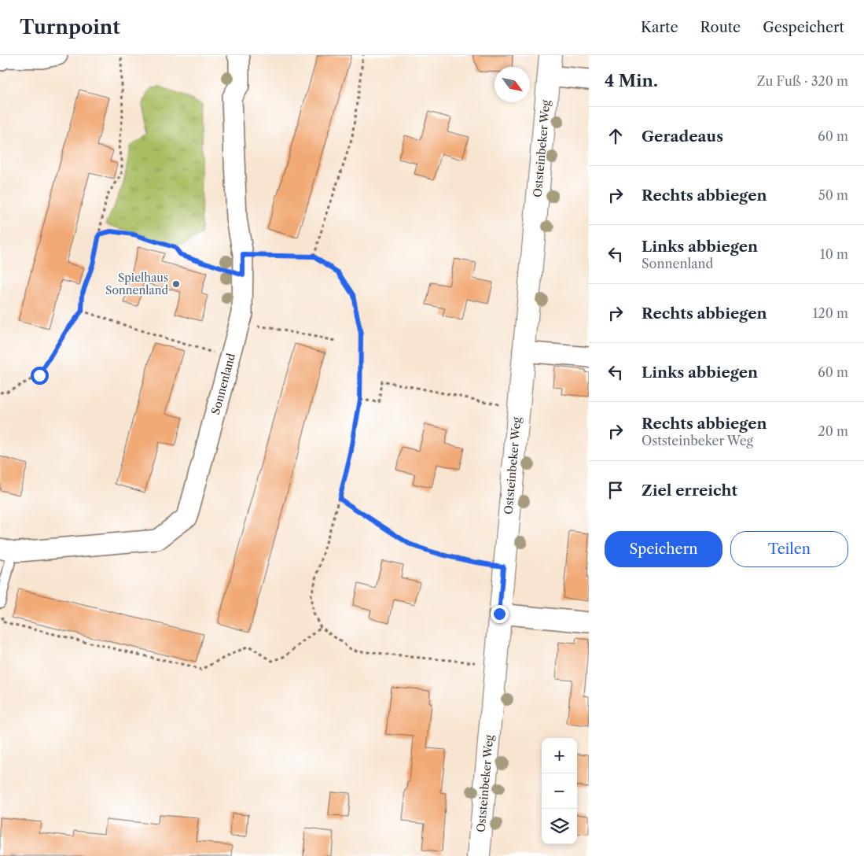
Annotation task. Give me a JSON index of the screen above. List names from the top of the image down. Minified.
{"streets":{"street":["Oststeinbeker Weg","Sonnenland"]},"places":["Spielhaus Sonnenland"],"north":"bottom right","page":{"header":"Turnpoint","nav":["Karte","Route","Gespeichert"],"heading":["4 Min.","Zu Fuß · 320 m"],"list":[["Geradeaus","60 m"],["Rechts abbiegen","50 m"],["Links abbiegen","Sonnenland","10 m"],["Rechts abbiegen","120 m"],["Links abbiegen","60 m"],["Rechts abbiegen","Oststeinbeker Weg","20 m"],"Ziel erreicht"],"buttons":["Speichern","Teilen"],"map_buttons":["+","−"]}}
